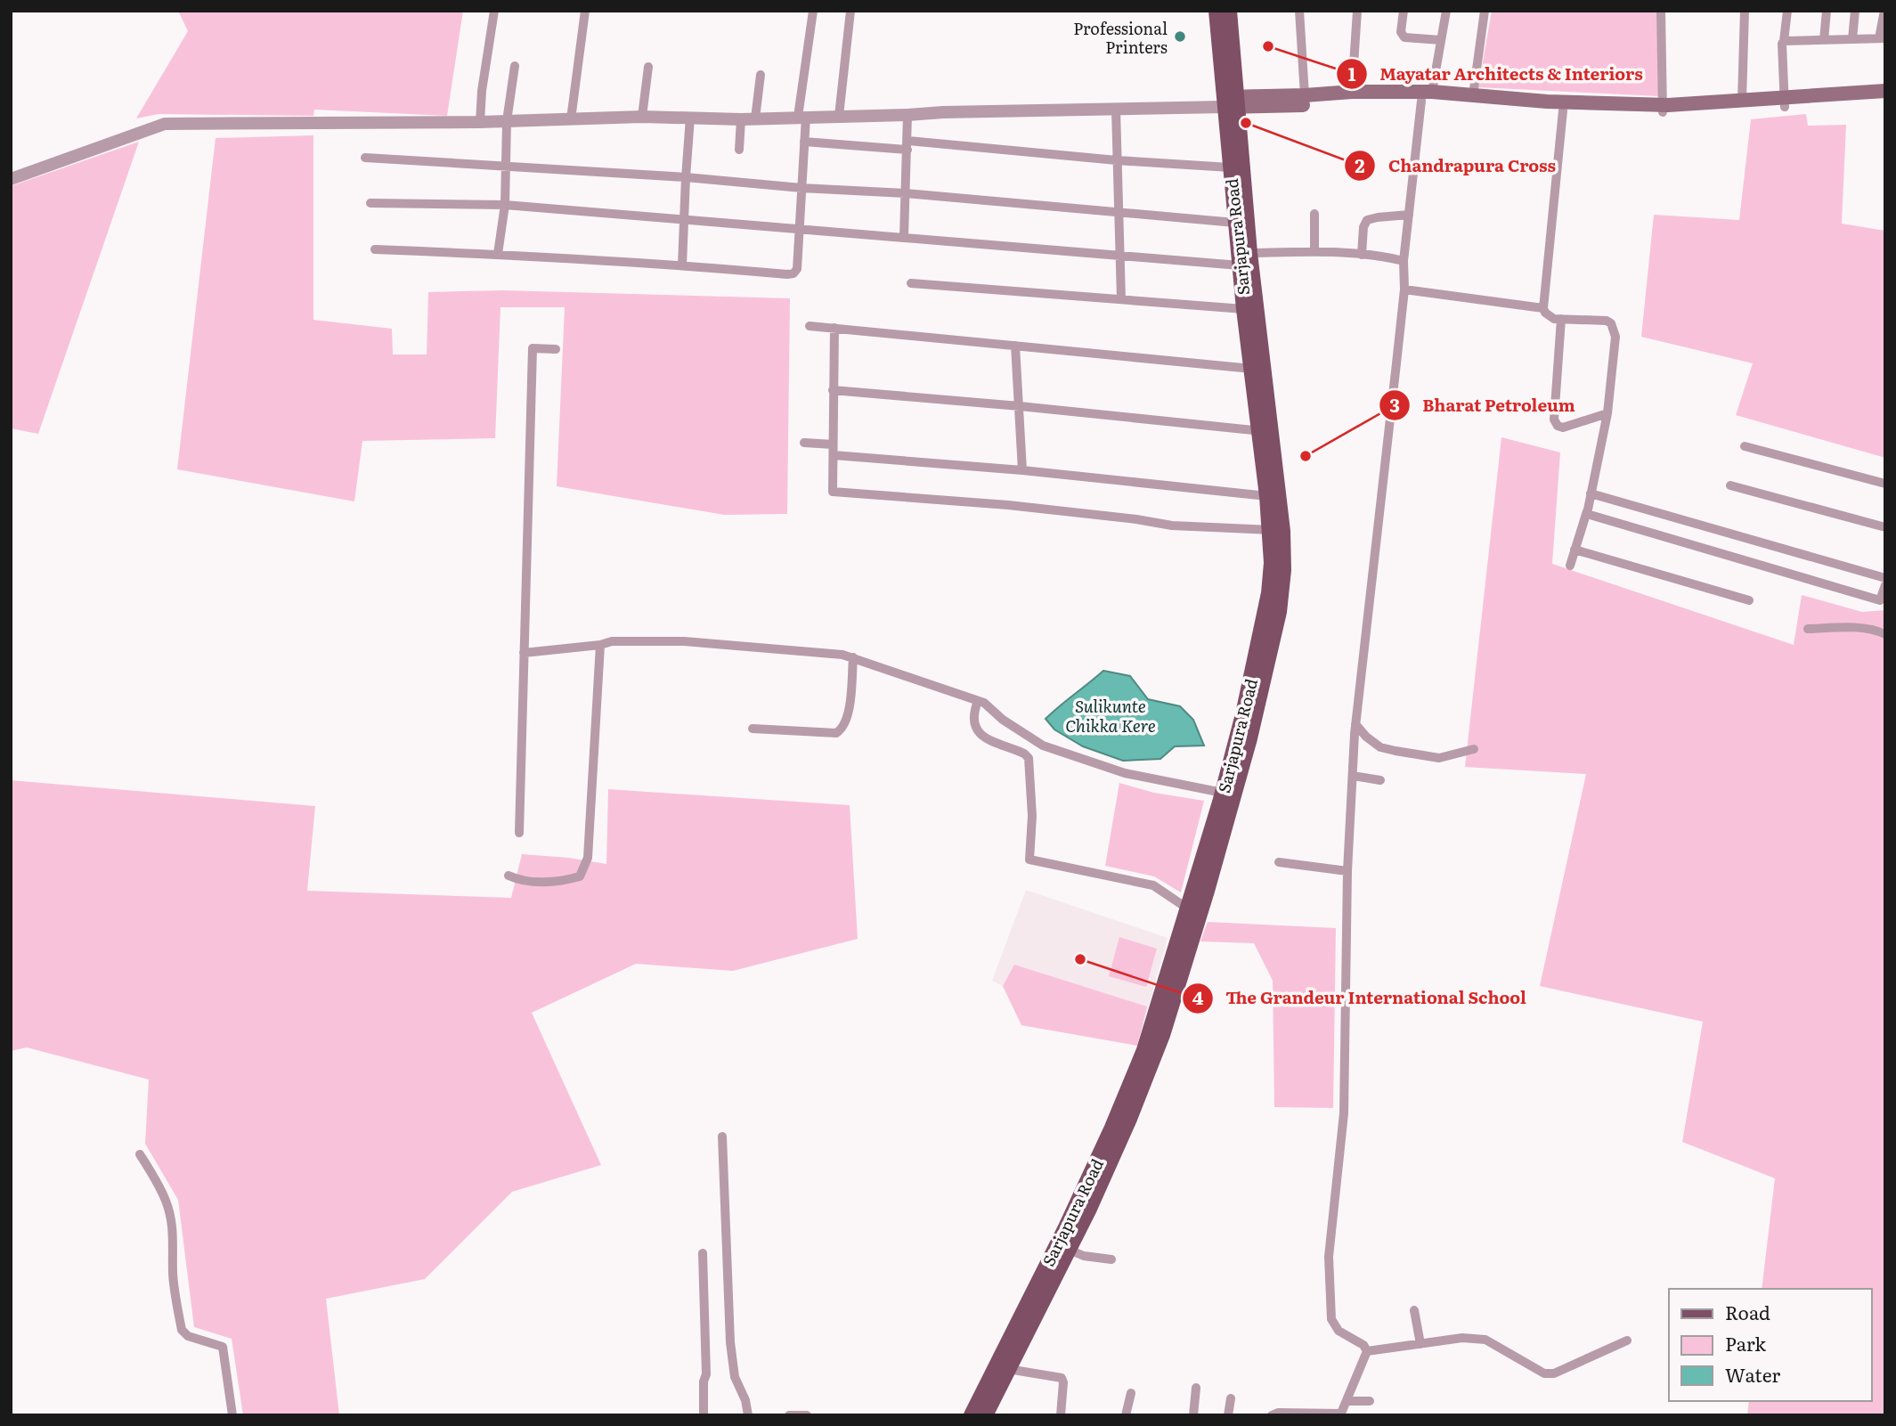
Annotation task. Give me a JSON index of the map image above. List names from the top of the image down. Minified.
{"streets":{"main road":["Sarjapura Road"]},"water":["Sulikunte Chikka Kere"],"places":["Professional Printers","Mayatar Architects & Interiors","Chandrapura Cross","Bharat Petroleum","The Grandeur International School"],"legend":["Road","Park","Water"]}
